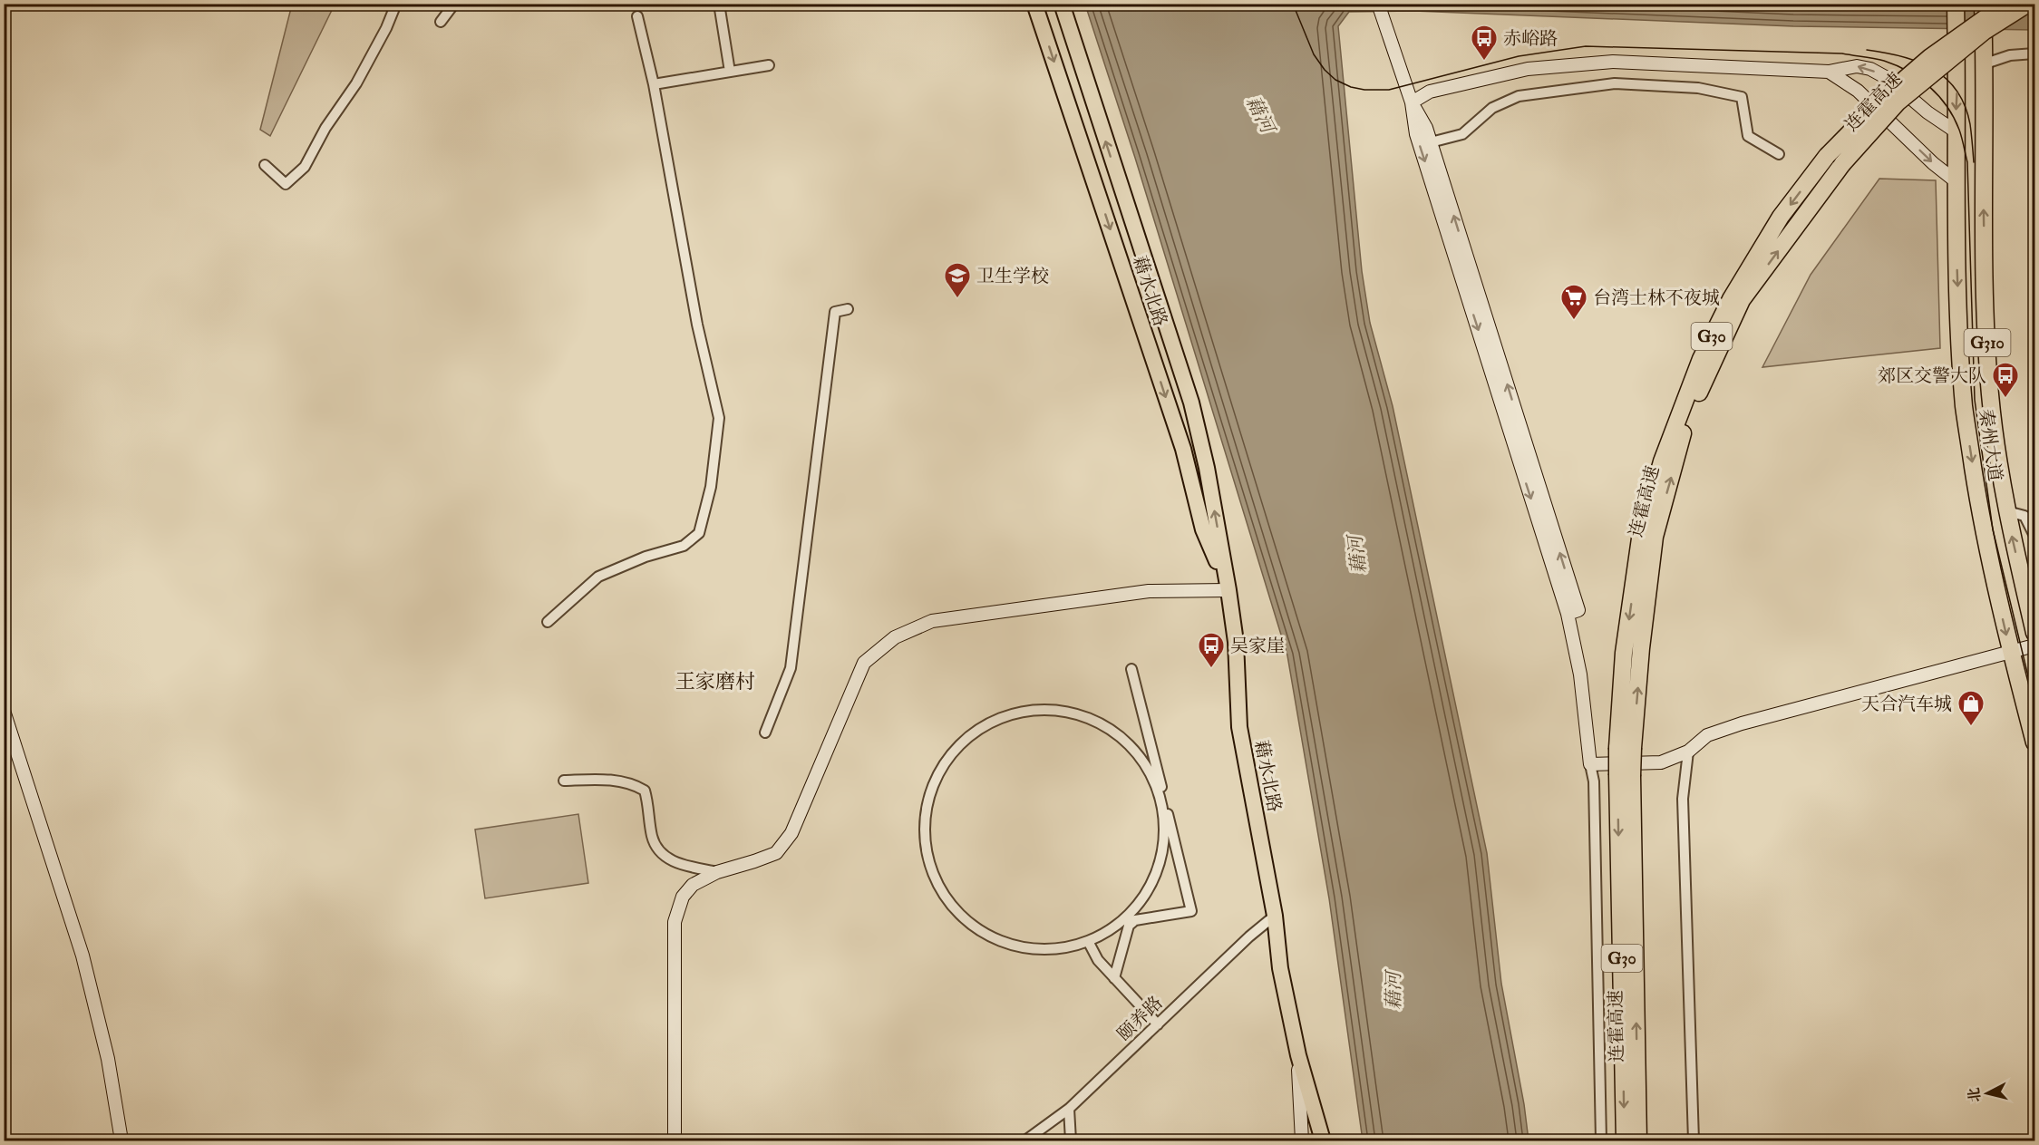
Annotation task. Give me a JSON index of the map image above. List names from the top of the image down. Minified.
{"streets":{"highway":["连霍高速","G30","G310","秦州大道"],"main road":["藉水北路"],"street":["颐养路"]},"crossings":[["藉水北路","颐养路"]],"districts":["王家磨村"],"water":["藉河"],"places":{"bus stop":["赤峪路","郊区交警大队","吴家崖"],"school or university":["卫生学校"],"supermarket":["台湾士林不夜城"],"shop":["天合汽车城"]},"north":"left"}
